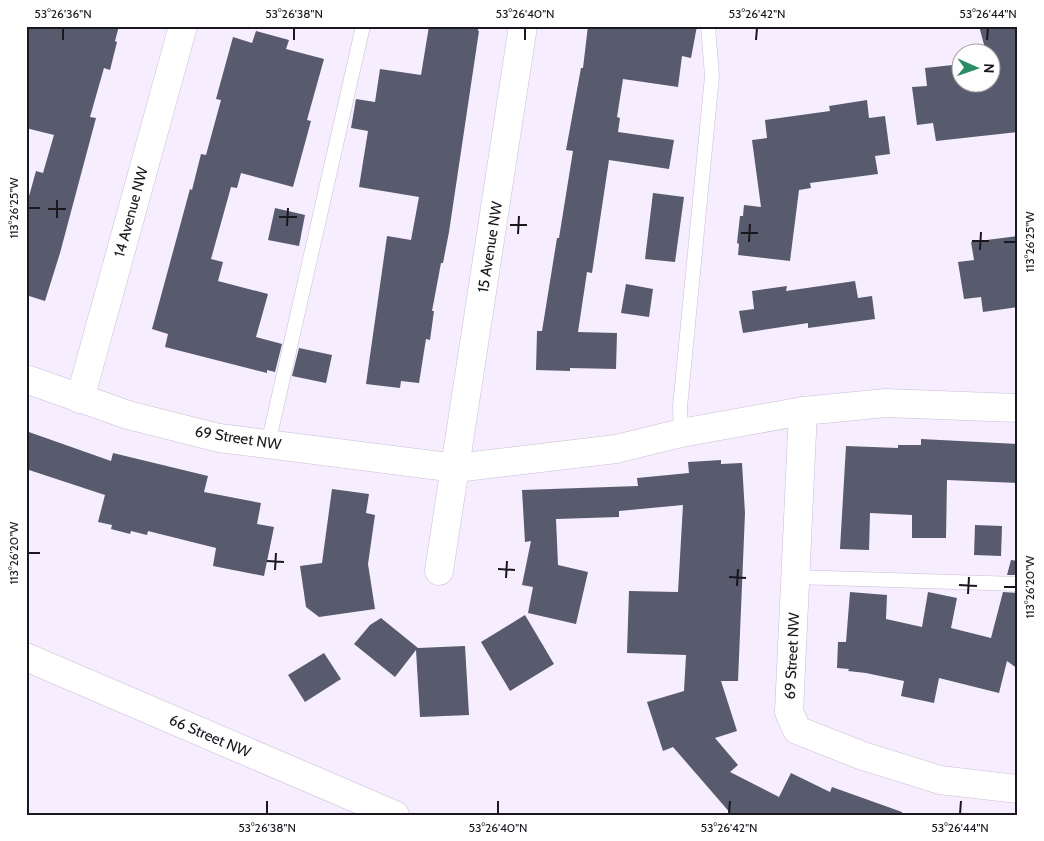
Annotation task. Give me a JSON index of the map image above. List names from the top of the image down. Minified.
{"streets":{"street":["14 Avenue NW","15 Avenue NW","69 Street NW","66 Street NW"]},"crossings":[["14 Avenue NW","69 Street NW"],["15 Avenue NW","69 Street NW"]],"north":"right","coordinates":["53°26'36\"N","53°26'38\"N","53°26'40\"N","53°26'42\"N","53°26'44\"N","113°26'25\"W","113°26'20\"W"]}
